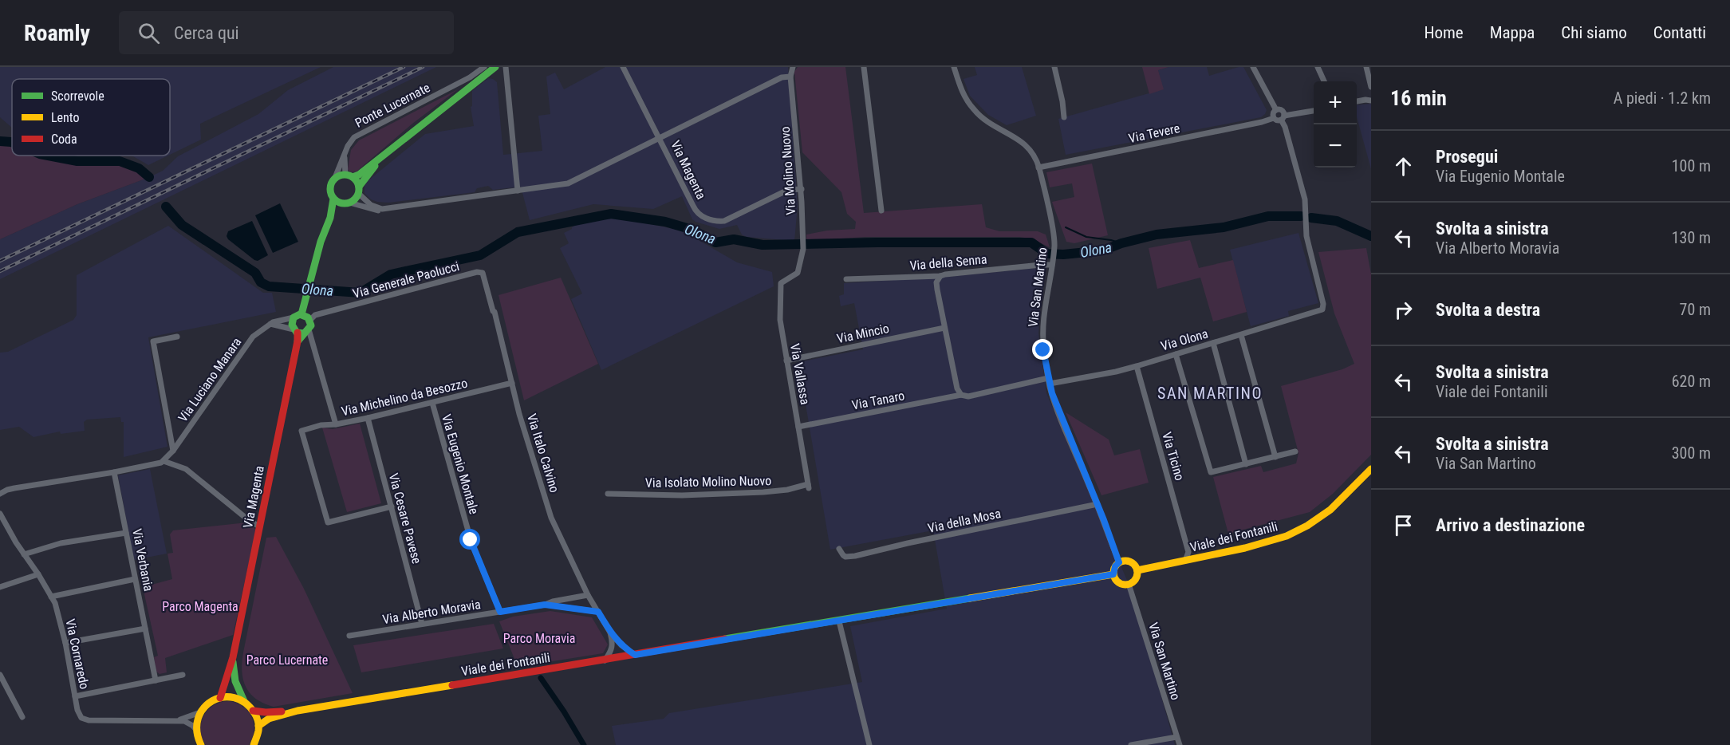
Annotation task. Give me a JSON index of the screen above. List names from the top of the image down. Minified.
{"streets":{"main road":["Via Magenta","Viale dei Fontanili"],"street":["Ponte Lucernate","Via Tevere","Via Molino Nuovo","Via della Senna","Via Generale Paolucci","Via San Martino","Via Mincio","Via Olona","Via Vallassa","Via Luciano Manara","Via Michelino da Besozzo","Via Tanaro","Via Italo Calvino","Via Ticino","Via Eugenio Montale","Via Isolato Molino Nuovo","Via Cesare Pavese","Via della Mosa","Via Verbania","Via Alberto Moravia","Via Cornaredo"]},"crossings":[["Ponte Lucernate","Via Magenta"],["Via Tevere","Via San Martino"],["Via Tevere","Via Olona"],["Via Magenta","Via Molino Nuovo"],["Via Molino Nuovo","Via Vallassa"],["Via della Senna","Via San Martino"],["Via Generale Paolucci","Via Italo Calvino"],["Via San Martino","Via Olona"],["Via San Martino","Via Tanaro"],["Via San Martino","Via della Mosa"],["Via San Martino","Viale dei Fontanili"],["Via Mincio","Via Vallassa"],["Via Olona","Via Tanaro"],["Via Olona","Via Ticino"],["Via Vallassa","Via Tanaro"],["Via Vallassa","Via Isolato Molino Nuovo"],["Via Michelino da Besozzo","Via Italo Calvino"],["Via Michelino da Besozzo","Via Eugenio Montale"],["Via Michelino da Besozzo","Via Cesare Pavese"],["Via Italo Calvino","Viale dei Fontanili"],["Via Italo Calvino","Via Alberto Moravia"],["Via Eugenio Montale","Via Alberto Moravia"],["Via Cesare Pavese","Via Alberto Moravia"]],"districts":["SAN MARTINO"],"water":["Olona"],"parks":["Parco Magenta","Parco Moravia","Parco Lucernate"],"legend":["Scorrevole","Lento","Coda"],"page":{"header":"Roamly","search":"Cerca qui","nav":["Home","Mappa","Chi siamo","Contatti"],"heading":["16 min","A piedi · 1.2 km"],"map_buttons":["+","−"],"list":[["Prosegui","Via Eugenio Montale","100 m"],["Svolta a sinistra","Via Alberto Moravia","130 m"],["Svolta a destra","70 m"],["Svolta a sinistra","Viale dei Fontanili","620 m"],["Svolta a sinistra","Via San Martino","300 m"],"Arrivo a destinazione"]}}
